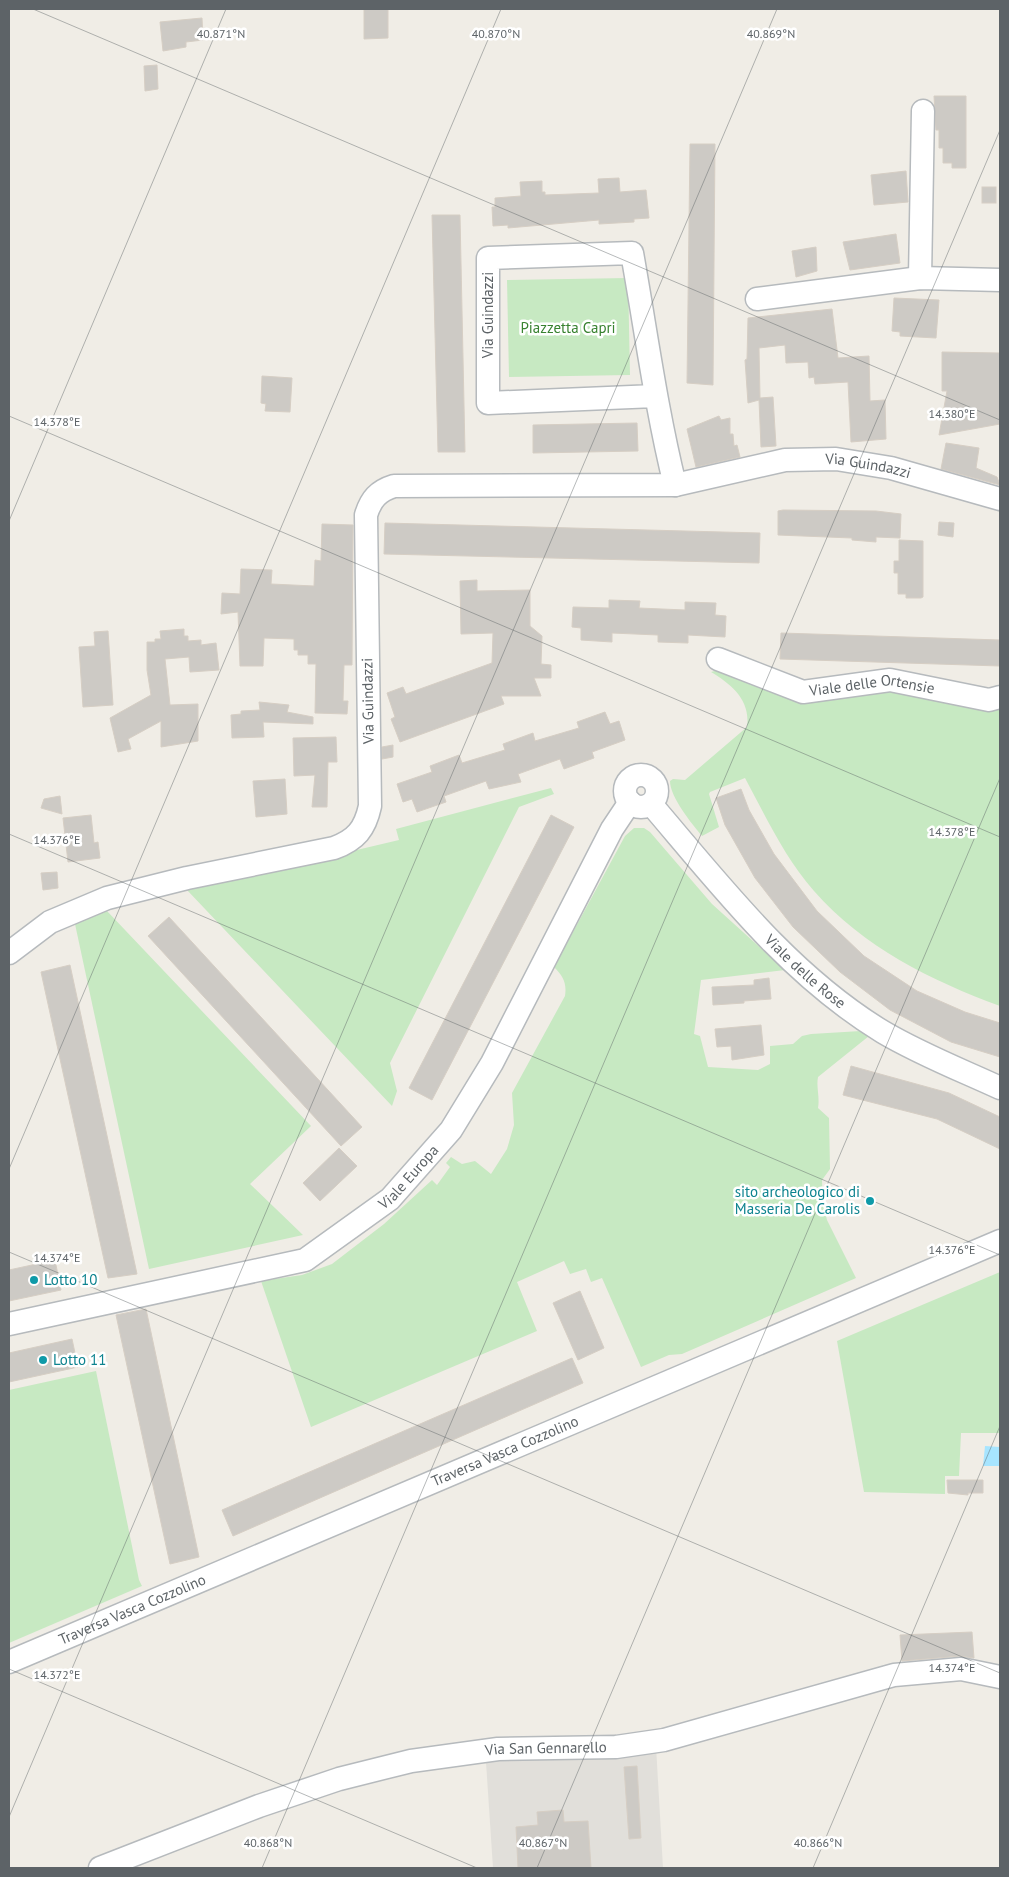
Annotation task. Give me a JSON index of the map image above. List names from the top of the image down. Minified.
{"streets":{"street":["Via Guindazzi","Viale delle Ortensie","Viale delle Rose","Viale Europa","Traversa Vasca Cozzolino","Via San Gennarello"]},"crossings":[["Viale delle Rose","Viale Europa"]],"parks":["Piazzetta Capri"],"places":["sito archeologico di Masseria De Carolis","Lotto 10","Lotto 11"],"coordinates":["40.871°N","40.870°N","40.869°N","14.380°E","14.378°E","14.376°E","14.374°E","14.372°E","40.868°N","40.867°N","40.866°N"]}
